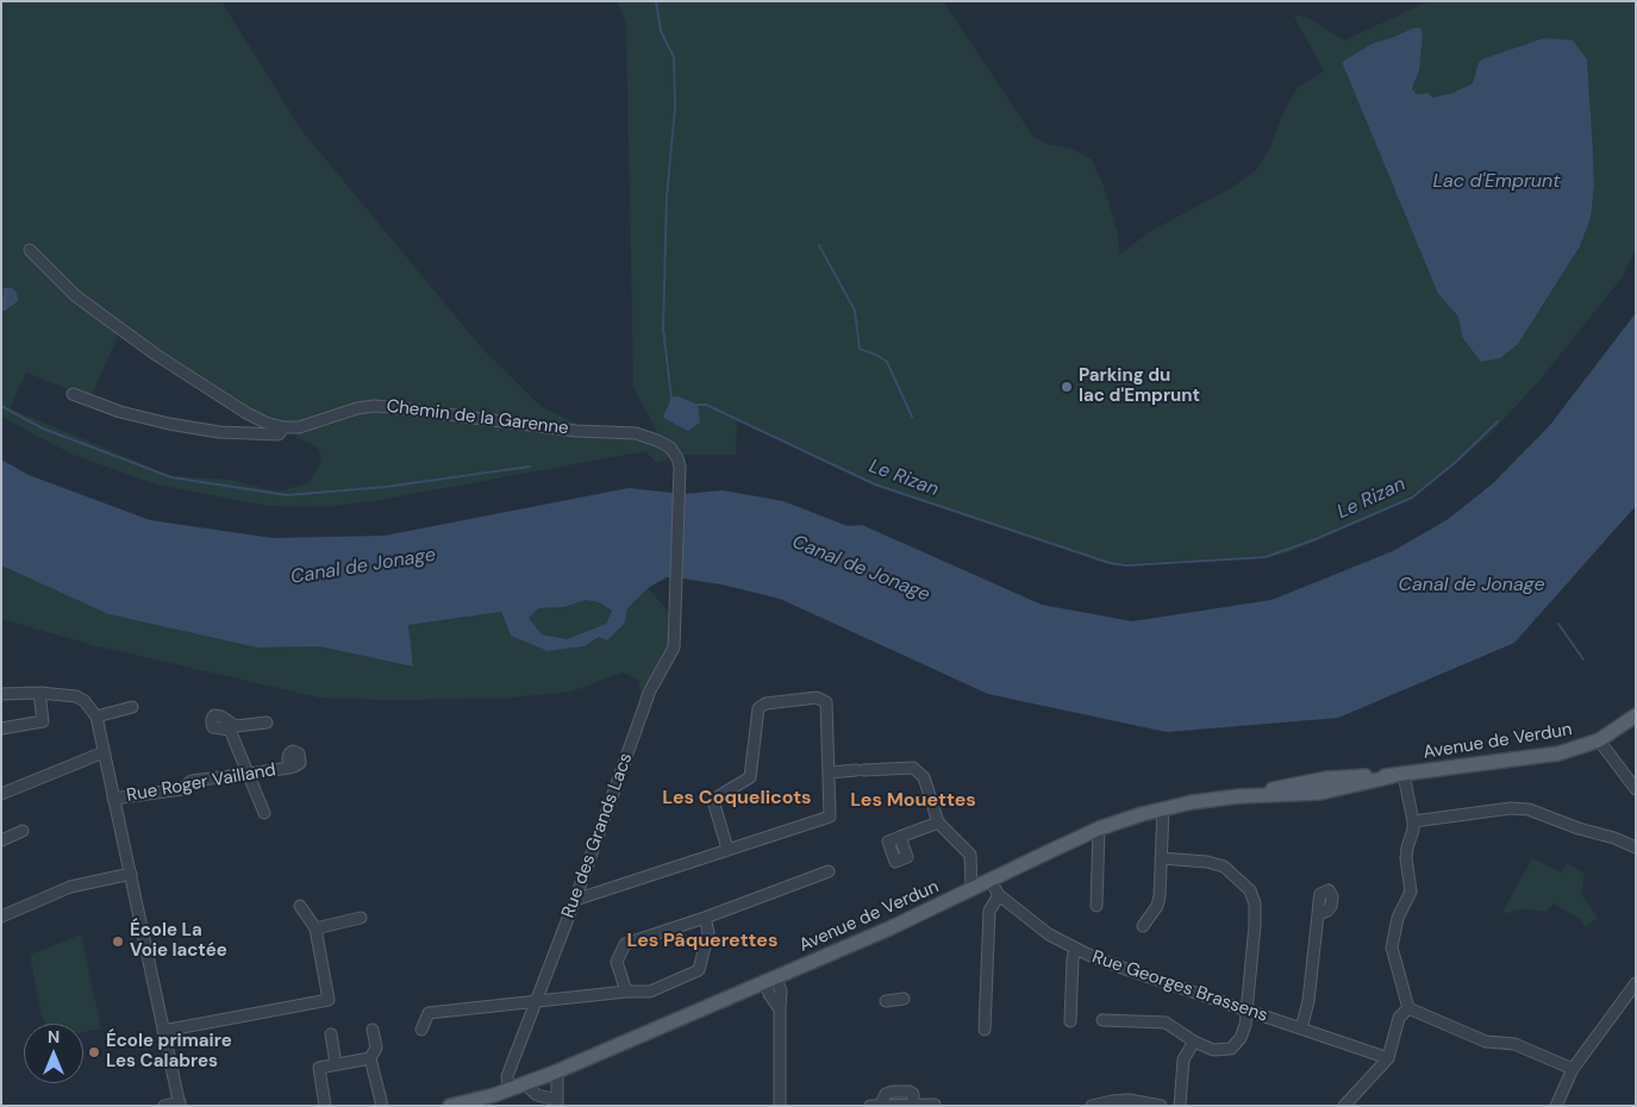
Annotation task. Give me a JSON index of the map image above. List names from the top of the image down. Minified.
{"streets":{"main road":["Avenue de Verdun"],"street":["Chemin de la Garenne","Rue Roger Vailland","Rue des Grands Lacs","Rue Georges Brassens"]},"crossings":[["Chemin de la Garenne","Rue des Grands Lacs"],["Avenue de Verdun","Rue des Grands Lacs"],["Avenue de Verdun","Rue Georges Brassens"]],"districts":["Les Coquelicots","Les Mouettes","Les Pâquerettes"],"water":["Lac d'Emprunt","Le Rizan","Canal de Jonage"],"places":["Parking du lac d'Emprunt","École La Voie lactée","École primaire Les Calabres"],"north":"top"}
